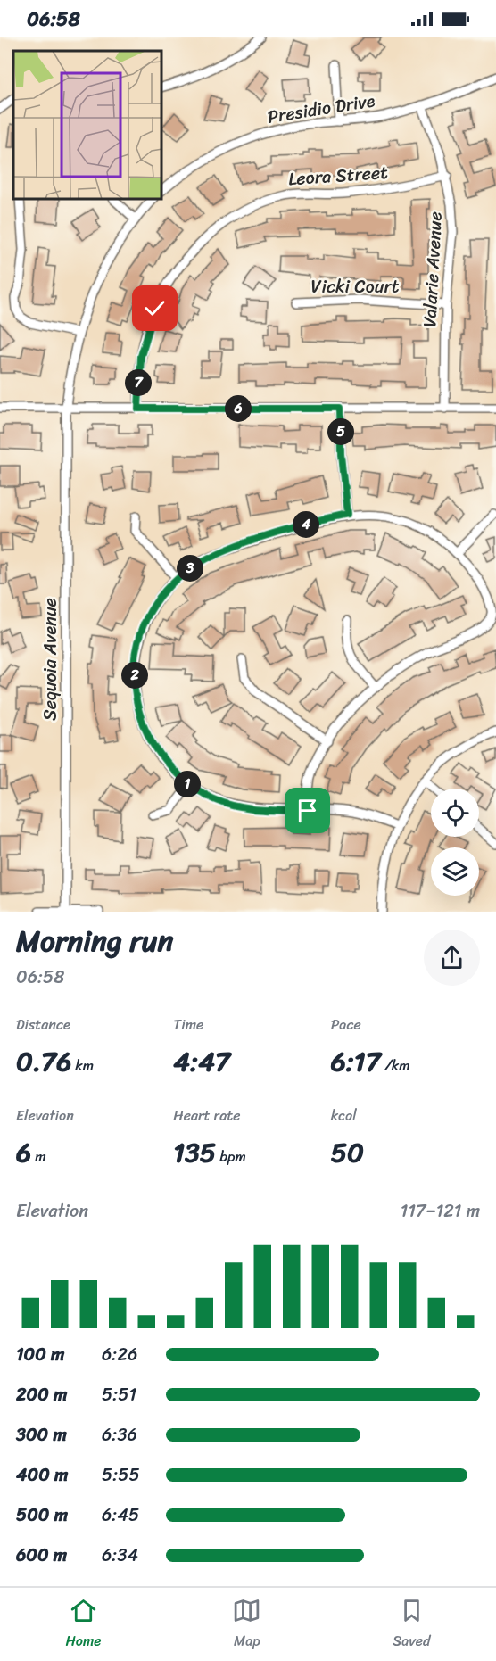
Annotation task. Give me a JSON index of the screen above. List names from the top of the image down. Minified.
{"streets":{"street":["Presidio Drive","Leora Street","Valarie Avenue","Vicki Court","Sequoia Avenue"]},"crossings":[["Presidio Drive","Valarie Avenue"],["Leora Street","Valarie Avenue"],["Valarie Avenue","Vicki Court"]],"page":{"status":"06:58","pins":["7","6","5","4","3","2","1"],"heading":["Morning run","06:58"],"stats":[["Distance","0.76 km"],["Time","4:47"],["Pace","6:17 /km"],["Elevation","6 m"],["Heart rate","135 bpm"],["kcal","50"]],"chart":["Elevation","117–121 m"],"list":[{"name":"100 m","note":"6:26"},{"name":"200 m","note":"5:51"},{"name":"300 m","note":"6:36"},{"name":"400 m","note":"5:55"},{"name":"500 m","note":"6:45"},{"name":"600 m","note":"6:34"}],"tabs":["Home","Map","Saved"]}}
